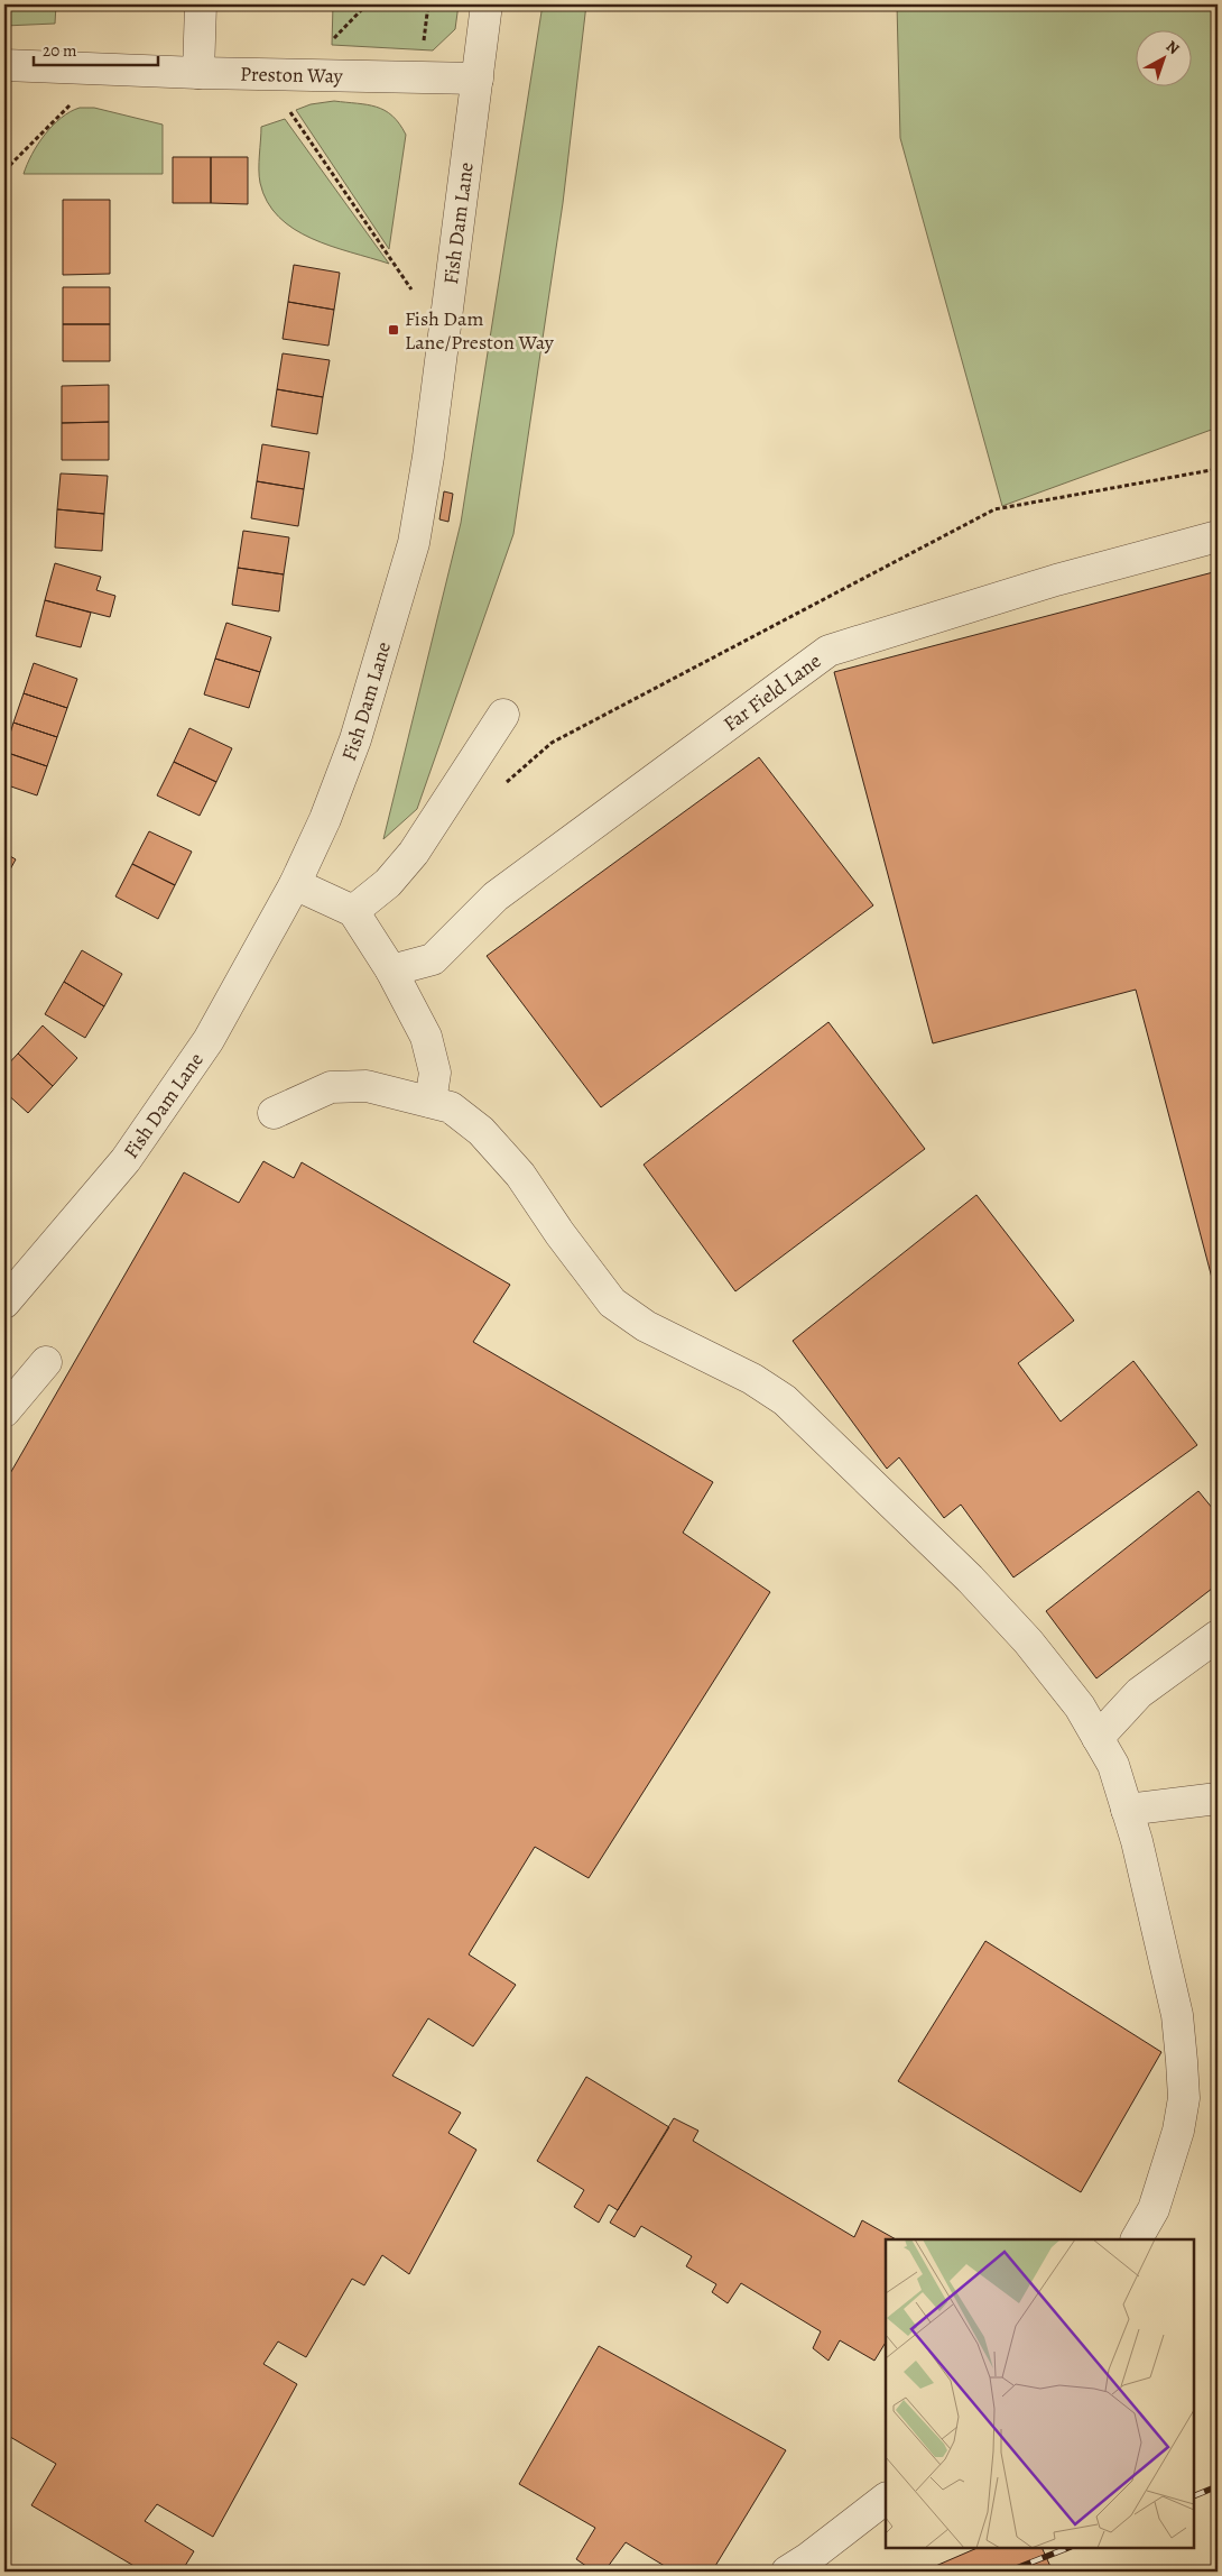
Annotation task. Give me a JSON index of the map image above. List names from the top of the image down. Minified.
{"streets":{"street":["Preston Way","Fish Dam Lane","Far Field Lane"]},"crossings":[["Preston Way","Fish Dam Lane"]],"places":{"transit":["Fish Dam Lane/Preston Way"]},"scale_bar":"20 m","north":"top right"}
